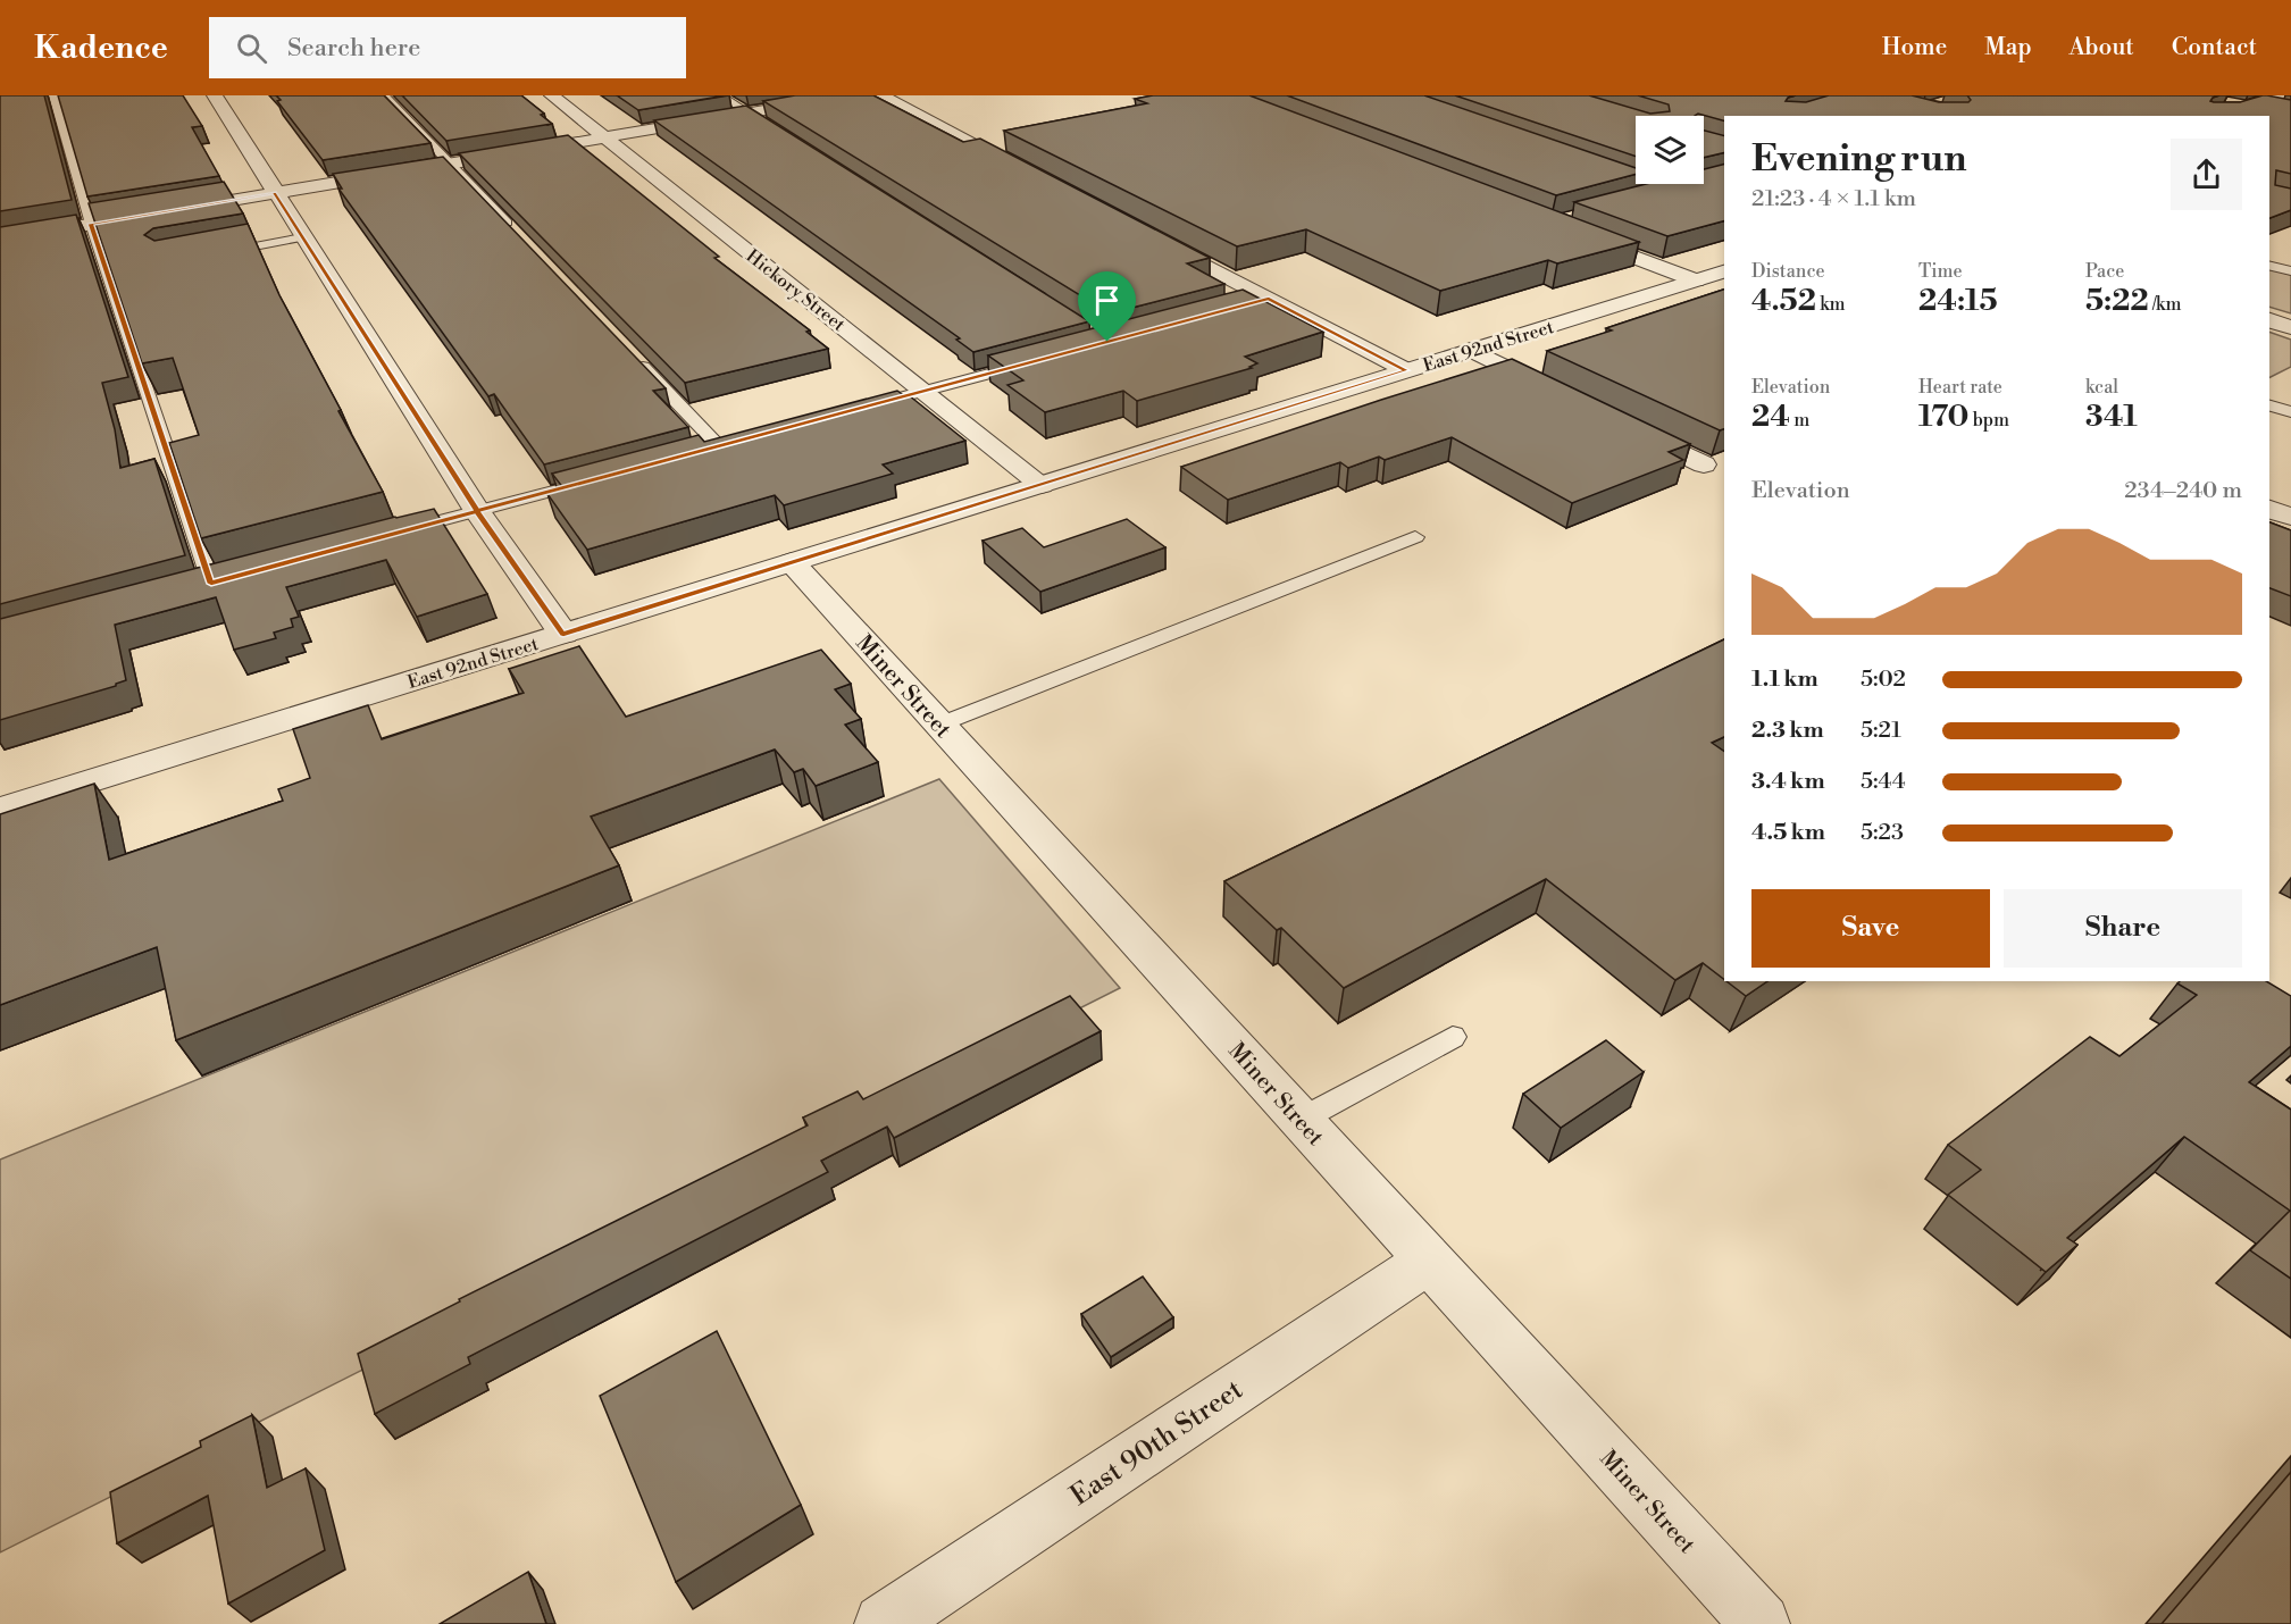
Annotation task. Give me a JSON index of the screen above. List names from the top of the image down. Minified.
{"streets":{"street":["Hickory Street","East 92nd Street","Miner Street","East 90th Street"]},"crossings":[["Hickory Street","East 92nd Street"],["East 92nd Street","Miner Street"],["Miner Street","East 90th Street"]],"page":{"header":"Kadence","search":"Search here","nav":["Home","Map","About","Contact"],"heading":["Evening run","21:23 · 4 × 1.1 km"],"stats":[["Distance","4.52 km"],["Time","24:15"],["Pace","5:22 /km"],["Elevation","24 m"],["Heart rate","170 bpm"],["kcal","341"]],"chart":["Elevation","234–240 m"],"list":[{"name":"1.1 km","note":"5:02"},{"name":"2.3 km","note":"5:21"},{"name":"3.4 km","note":"5:44"},{"name":"4.5 km","note":"5:23"}],"buttons":["Save","Share"]}}
